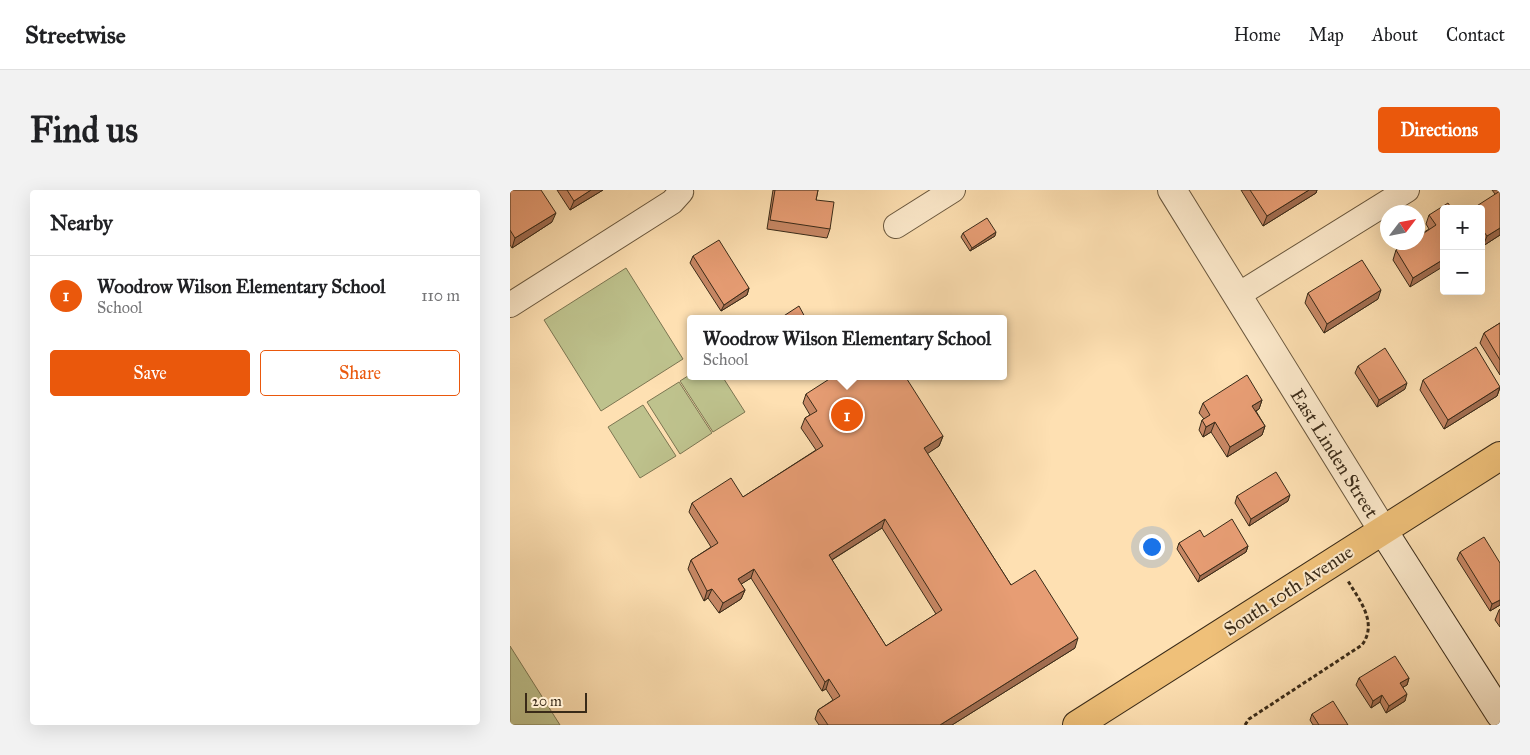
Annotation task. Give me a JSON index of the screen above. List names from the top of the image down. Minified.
{"streets":{"main road":["South 10th Avenue"],"street":["East Linden Street"]},"crossings":[["East Linden Street","South 10th Avenue"]],"scale_bar":"20 m","north":"top right","page":{"header":"Streetwise","nav":["Home","Map","About","Contact"],"buttons":["Directions",["Save","Share"]],"title":"Find us","heading":"Nearby","map_buttons":["+","−"],"list":[{"mark":"1","name":"Woodrow Wilson Elementary School","note":"School","value":"110 m"}],"popup":["Woodrow Wilson Elementary School","School"],"pins":"1","scale":"20 m"}}
